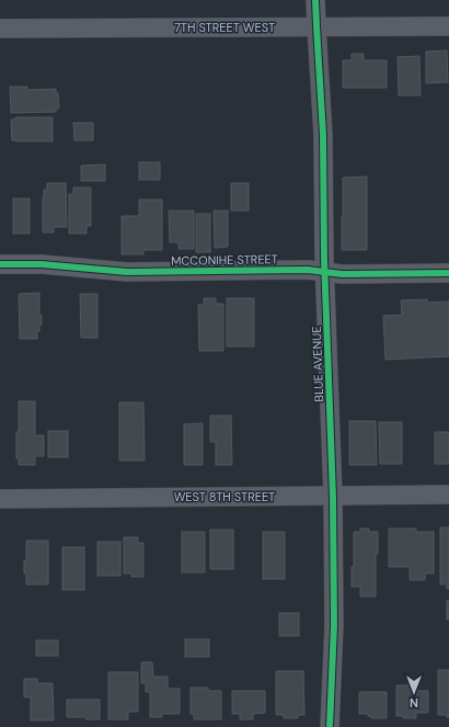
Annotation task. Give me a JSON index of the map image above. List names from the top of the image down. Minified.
{"streets":{"street":["7TH STREET WEST","MCCONIHE STREET","BLUE AVENUE","WEST 8TH STREET"]},"crossings":[["7TH STREET WEST","BLUE AVENUE"],["MCCONIHE STREET","BLUE AVENUE"],["BLUE AVENUE","WEST 8TH STREET"]],"north":"bottom"}
